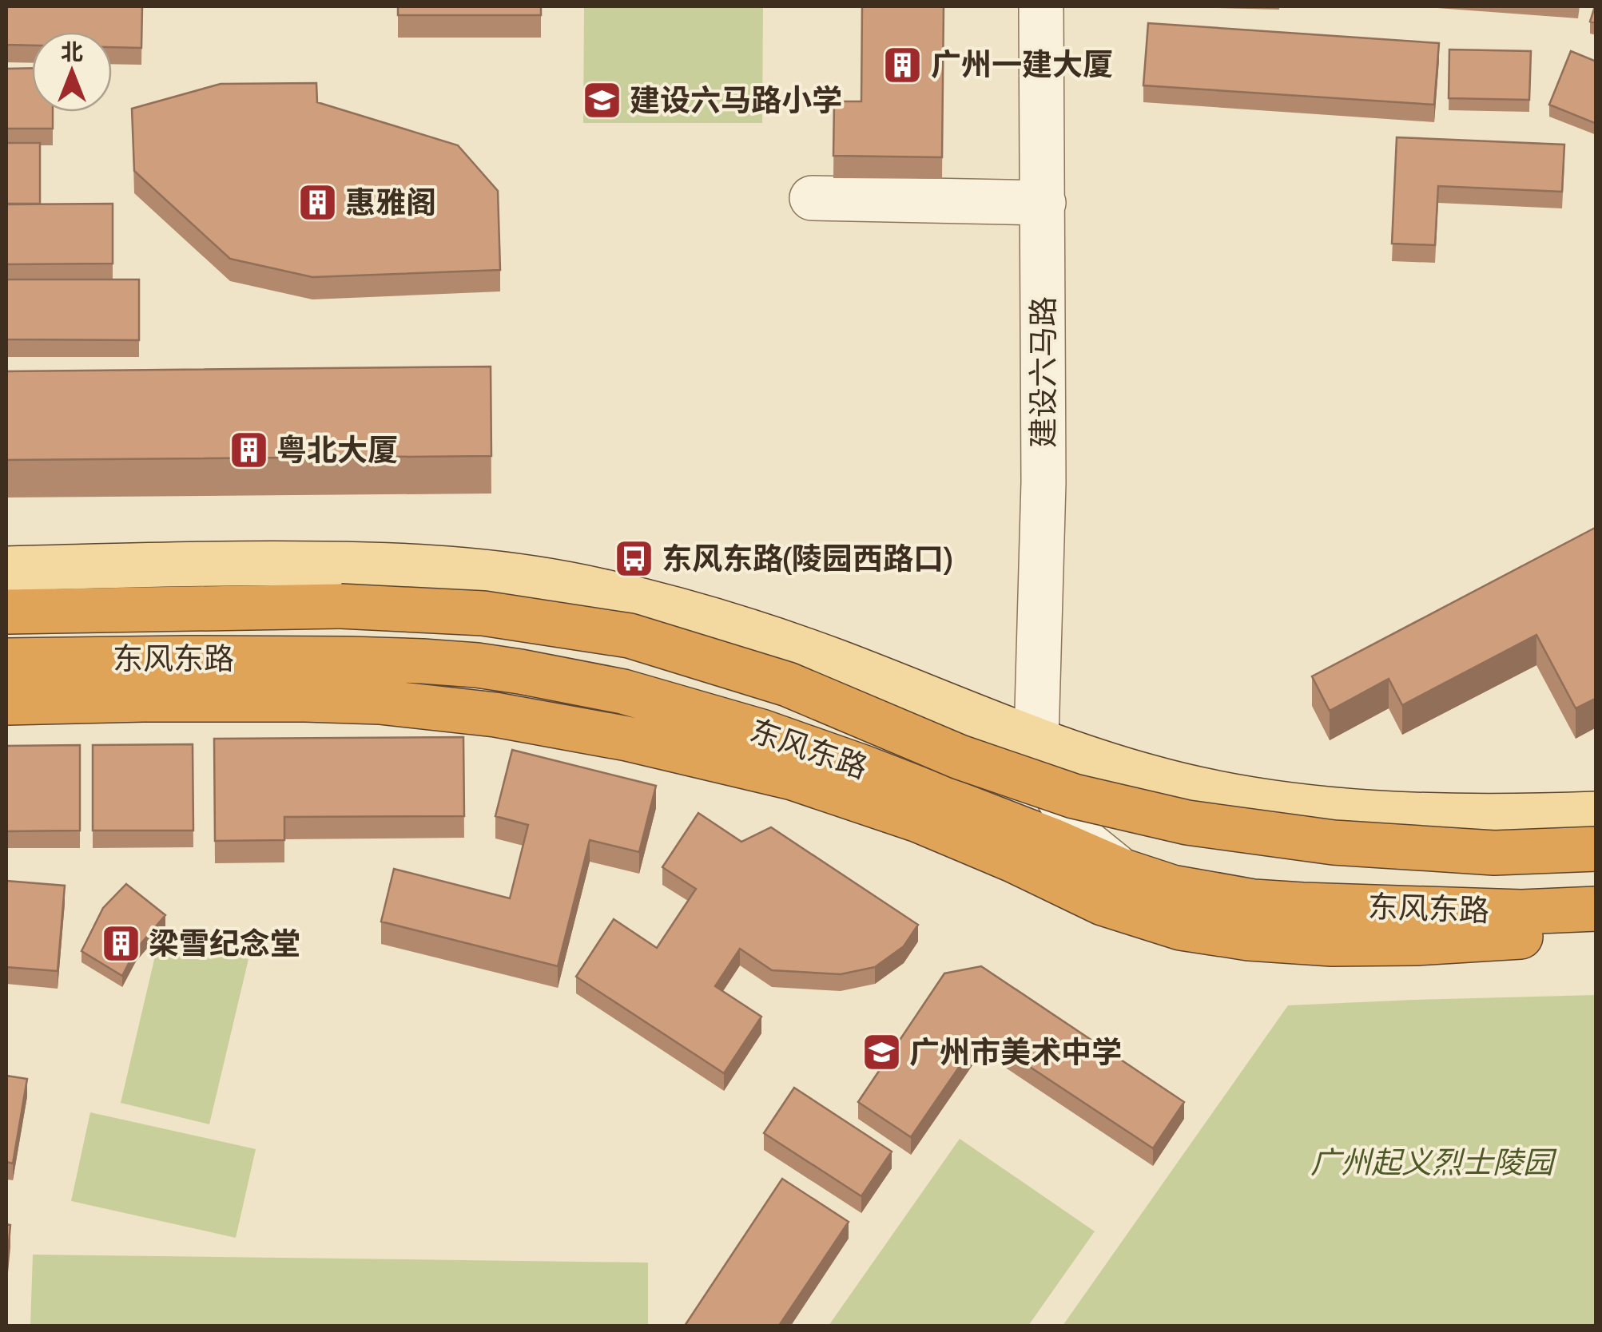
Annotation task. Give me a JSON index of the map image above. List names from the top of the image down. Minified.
{"streets":{"highway":["东风东路"],"street":["建设六马路"]},"crossings":[["建设六马路","东风东路"]],"parks":["广州起义烈士陵园"],"places":{"building":["广州一建大厦","惠雅阁","粤北大厦","梁雪纪念堂"],"school or university":["建设六马路小学","广州市美术中学"],"bus stop":["东风东路(陵园西路口)"]},"north":"top"}
